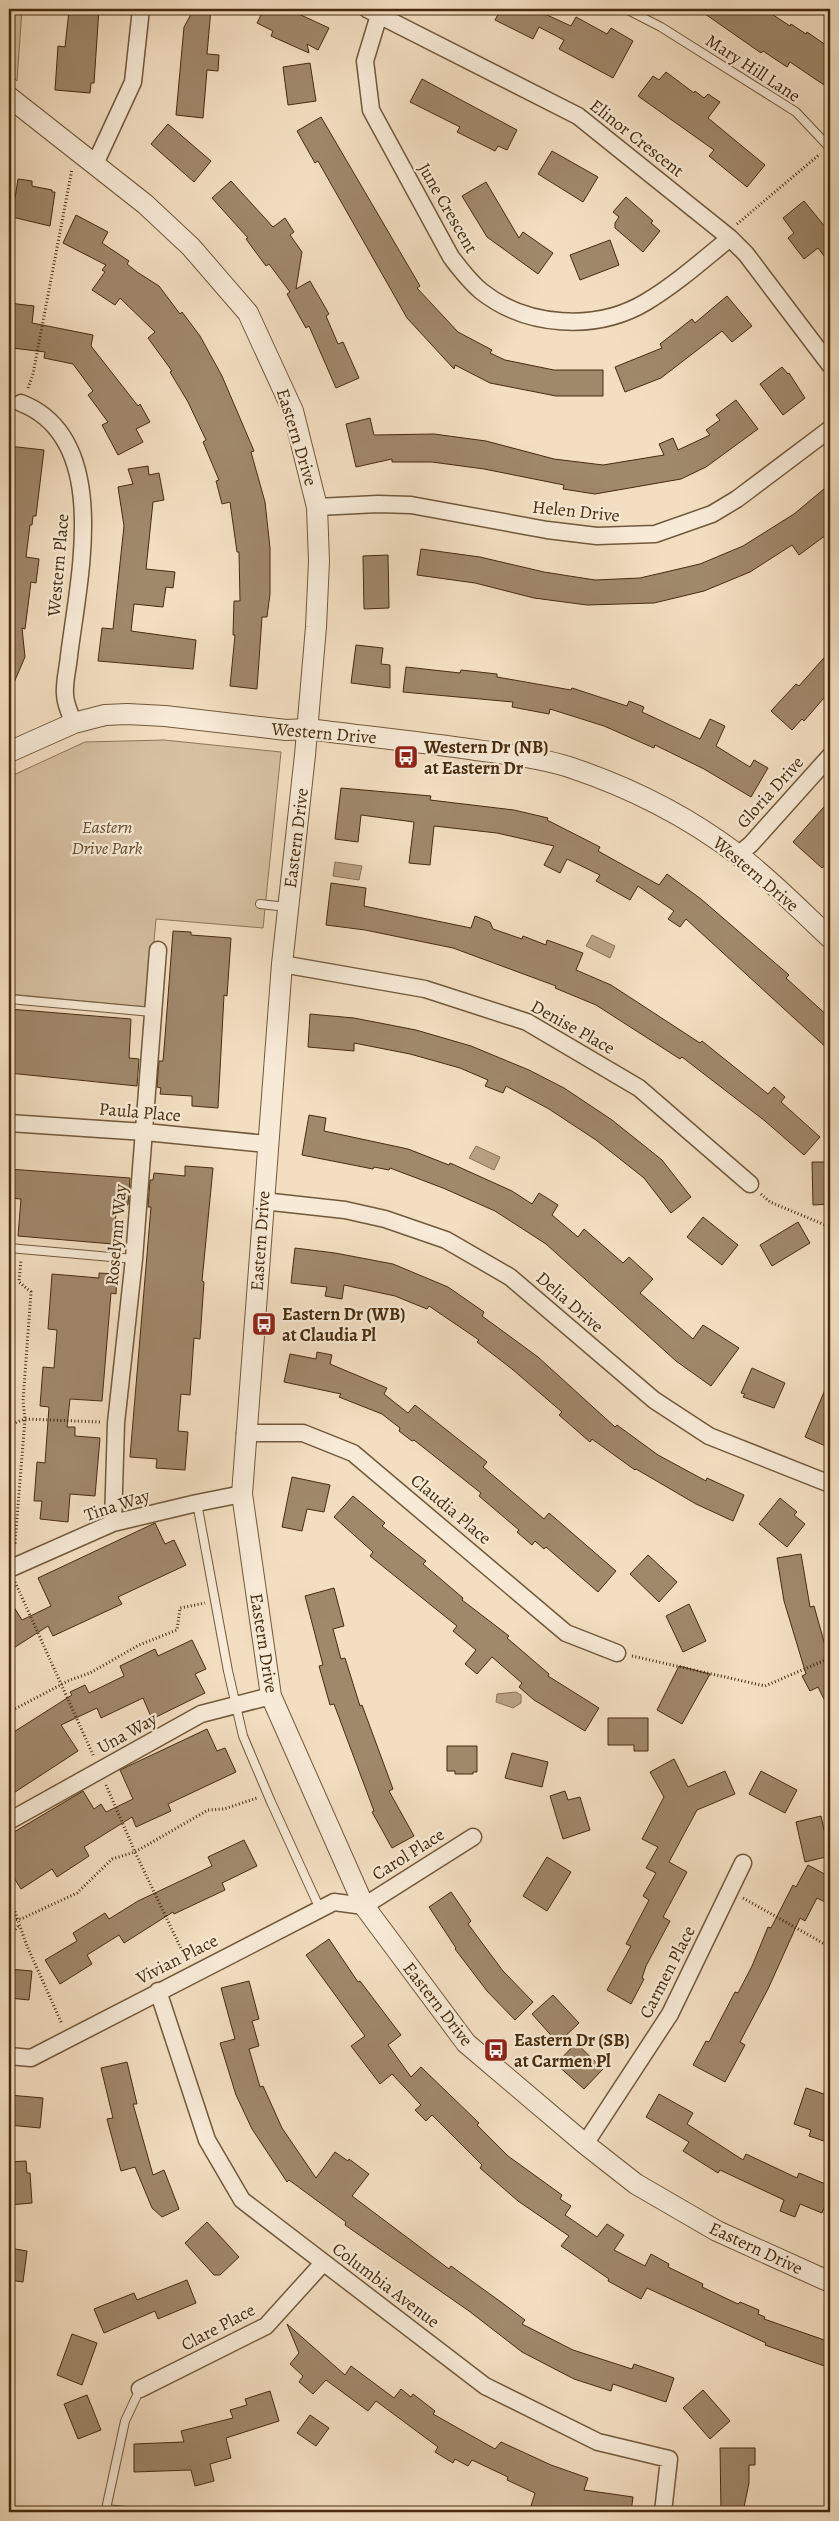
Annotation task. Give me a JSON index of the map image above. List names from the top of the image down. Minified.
{"streets":{"street":["Elinor Crescent","June Crescent","Eastern Drive","Helen Drive","Western Place","Western Drive","Gloria Drive","Denise Place","Paula Place","Roselynn Way","Delia Drive","Tina Way","Claudia Place","Una Way","Carol Place","Vivian Place","Carmen Place","Columbia Avenue","Clare Place"],"lane":["Mary Hill Lane"]},"crossings":[["Elinor Crescent","June Crescent"],["Eastern Drive","Helen Drive"],["Eastern Drive","Western Drive"],["Eastern Drive","Denise Place"],["Eastern Drive","Paula Place"],["Eastern Drive","Delia Drive"],["Eastern Drive","Tina Way"],["Eastern Drive","Claudia Place"],["Eastern Drive","Una Way"],["Eastern Drive","Carol Place"],["Eastern Drive","Vivian Place"],["Eastern Drive","Carmen Place"],["Western Place","Western Drive"],["Western Drive","Gloria Drive"],["Paula Place","Roselynn Way"],["Roselynn Way","Tina Way"],["Carol Place","Vivian Place"],["Vivian Place","Columbia Avenue"],["Columbia Avenue","Clare Place"]],"parks":["Eastern Drive Park"],"places":{"bus stop":["Western Dr (NB) at Eastern Dr","Eastern Dr (WB) at Claudia Pl","Eastern Dr (SB) at Carmen Pl"]}}
